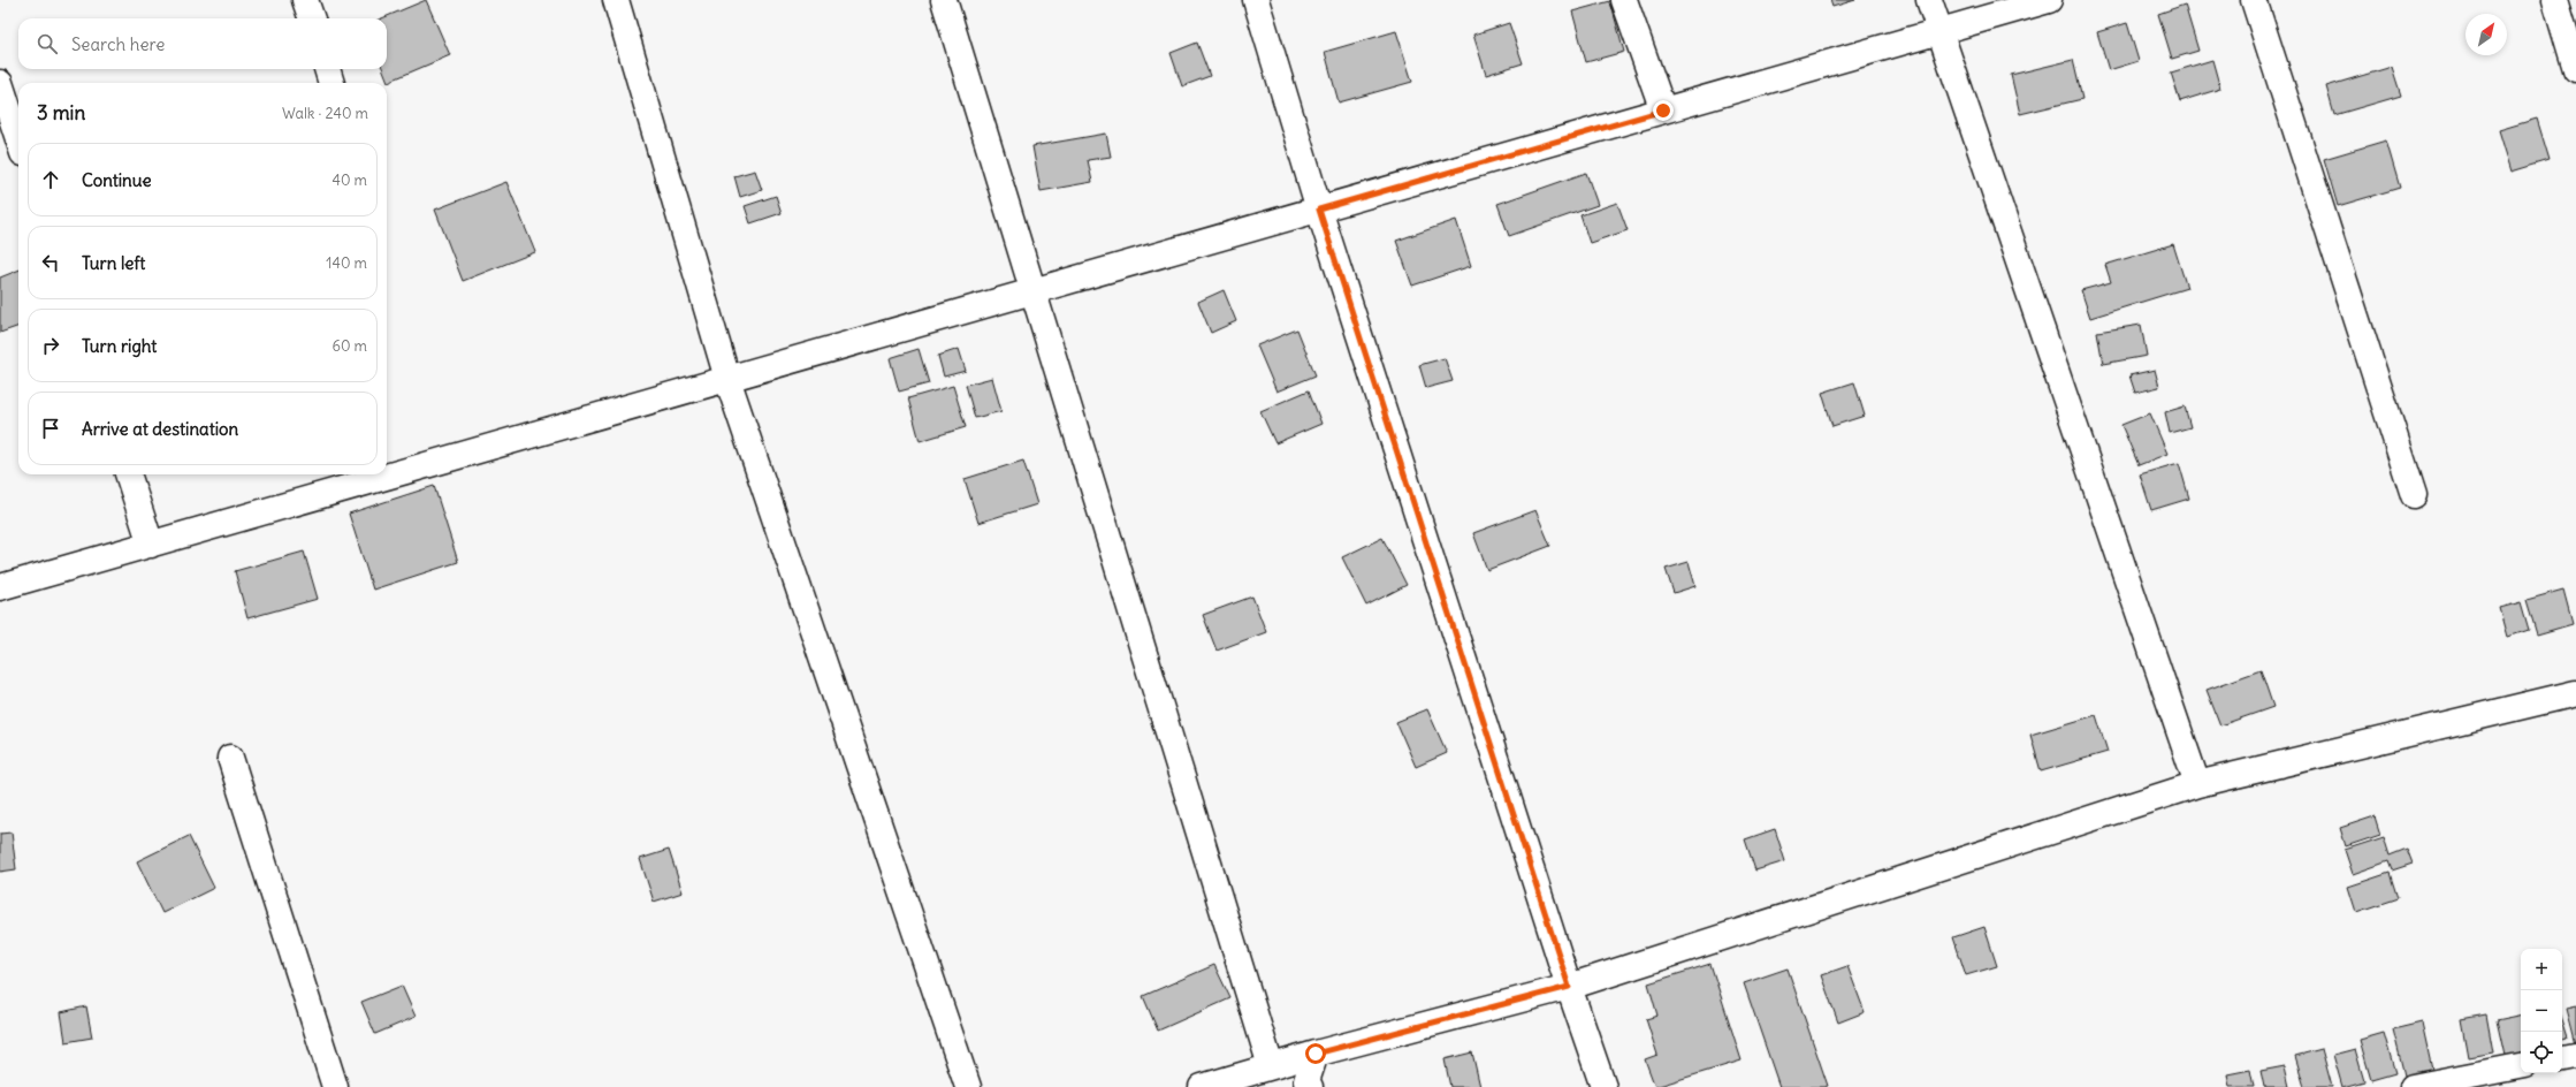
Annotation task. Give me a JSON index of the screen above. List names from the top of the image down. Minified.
{"north":"top right","page":{"search":"Search here","heading":["3 min","Walk · 240 m"],"list":[["Continue","40 m"],["Turn left","140 m"],["Turn right","60 m"],"Arrive at destination"],"map_buttons":["+","−"]}}
